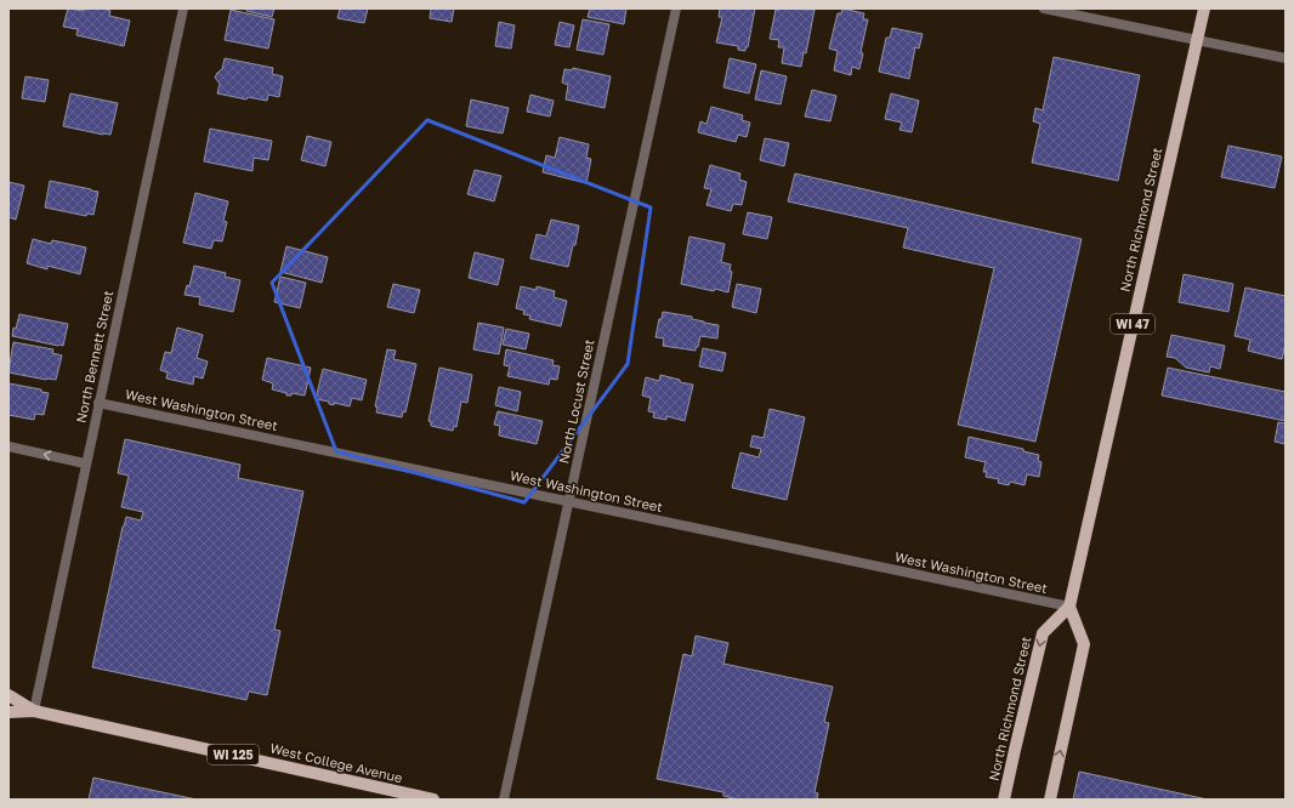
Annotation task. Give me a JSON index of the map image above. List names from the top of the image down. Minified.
{"streets":{"main road":["North Richmond Street","WI 47","WI 125","West College Avenue"],"street":["North Bennett Street","North Locust Street","West Washington Street"]},"crossings":[["North Richmond Street","West Washington Street"],["North Bennett Street","West Washington Street"],["North Bennett Street","West College Avenue"],["North Locust Street","West Washington Street"]]}
